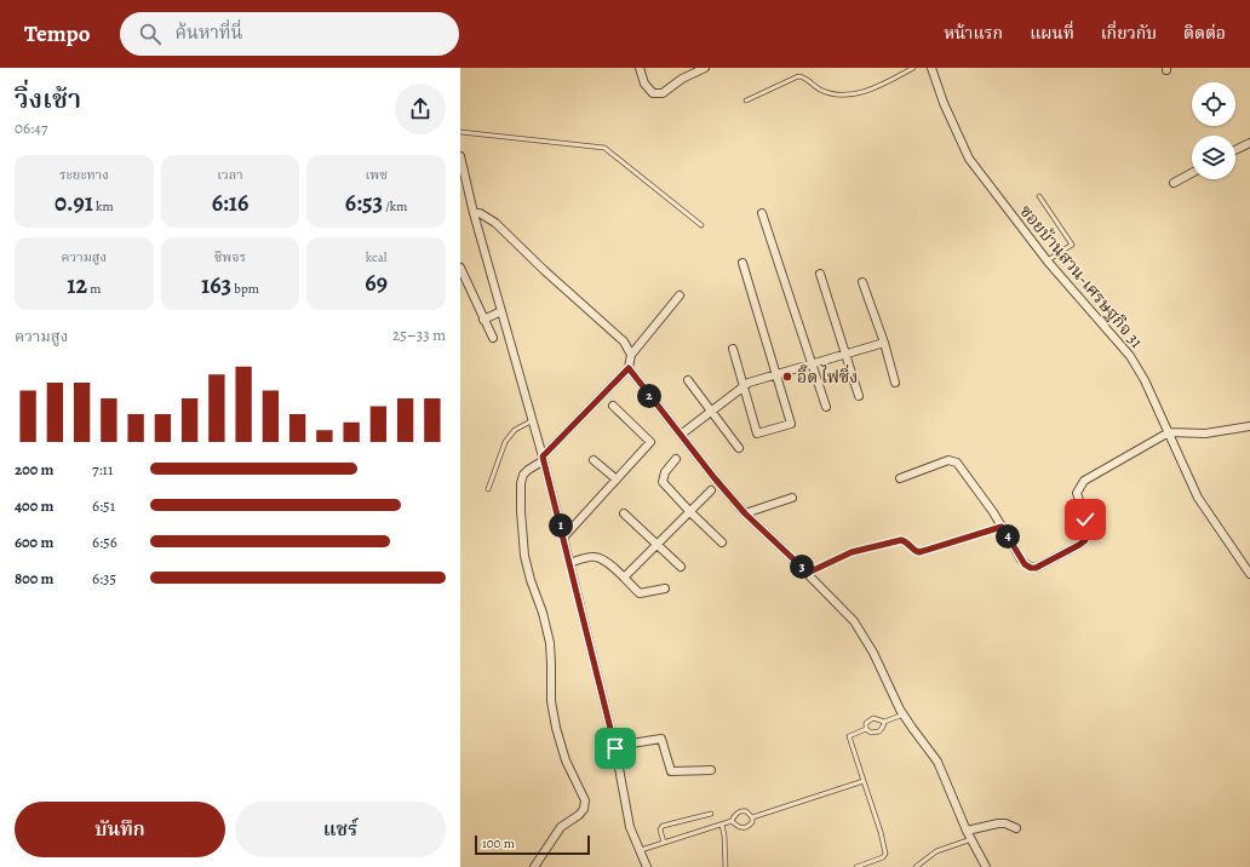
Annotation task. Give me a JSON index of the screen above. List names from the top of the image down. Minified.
{"streets":{"street":["ซอยบ้านสวน-เศรษฐกิจ 31"]},"places":["อี๊ด ไฟซิ่ง"],"scale_bar":"100 m","page":{"header":"Tempo","search":"ค้นหาที่นี่","nav":["หน้าแรก","แผนที่","เกี่ยวกับ","ติดต่อ"],"heading":["วิ่งเช้า","06:47"],"stats":[["ระยะทาง","0.91 km"],["เวลา","6:16"],["เพซ","6:53 /km"],["ความสูง","12 m"],["ชีพจร","163 bpm"],["kcal","69"]],"chart":["ความสูง","25–33 m"],"pins":["2","1","4","3"],"list":[{"name":"200 m","note":"7:11"},{"name":"400 m","note":"6:51"},{"name":"600 m","note":"6:56"},{"name":"800 m","note":"6:35"}],"buttons":["บันทึก","แชร์"],"scale":"100 m"}}
